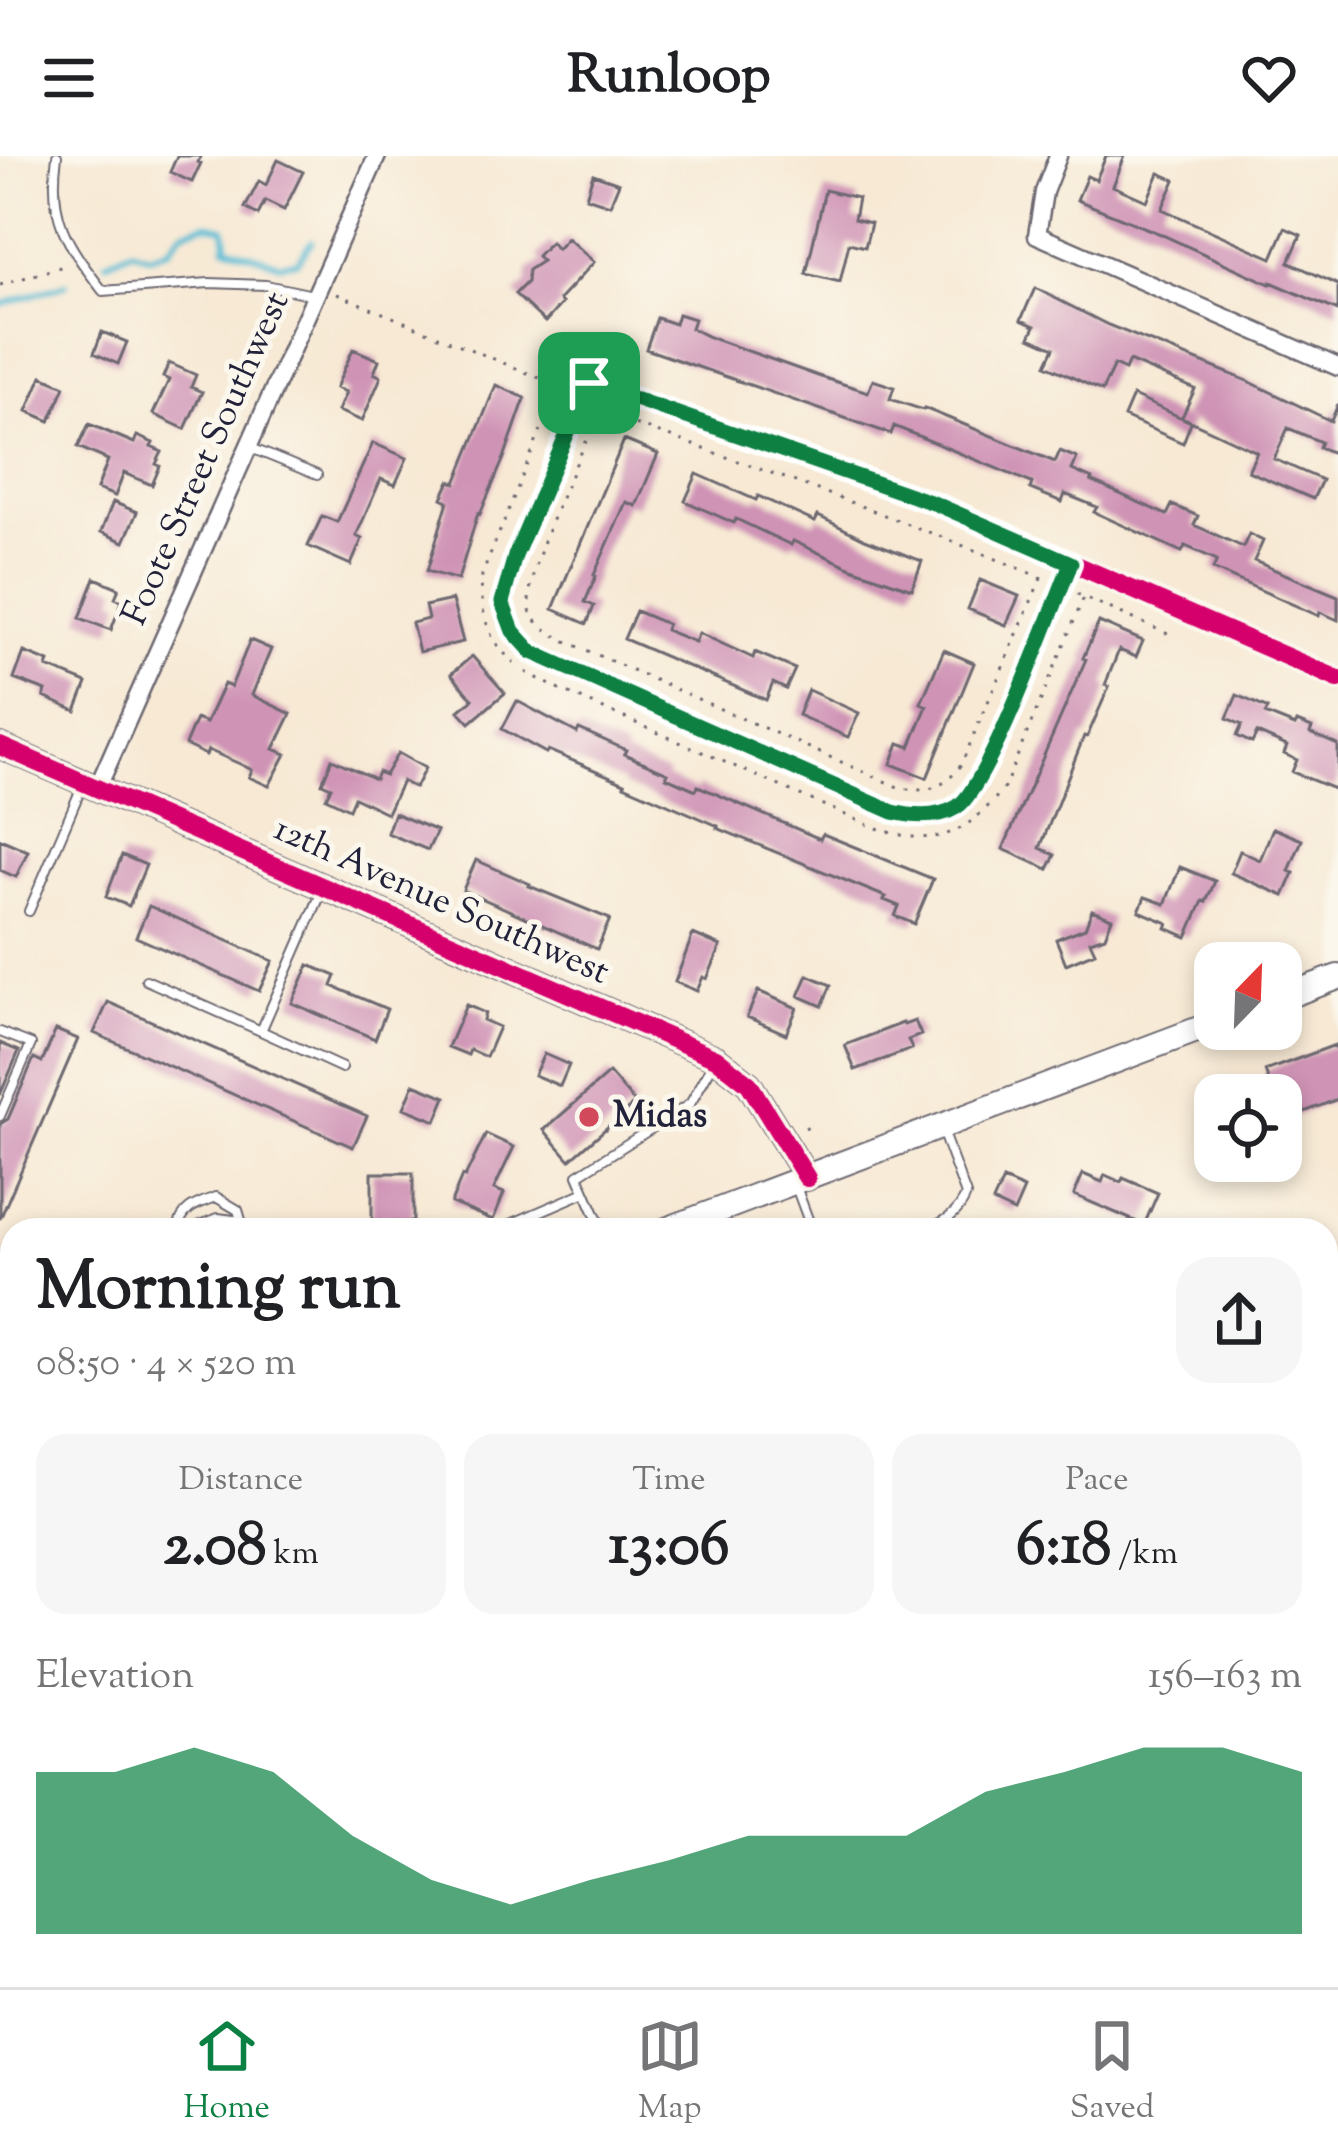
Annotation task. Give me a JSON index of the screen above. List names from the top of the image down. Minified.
{"streets":{"street":["Foote Street Southwest","12th Avenue Southwest"]},"crossings":[["Foote Street Southwest","12th Avenue Southwest"]],"places":["Midas"],"north":"top right","page":{"header":"Runloop","heading":["Morning run","08:50 · 4 × 520 m"],"stats":[["Distance","2.08 km"],["Time","13:06"],["Pace","6:18 /km"]],"chart":["Elevation","156–163 m"],"tabs":["Home","Map","Saved"]}}
